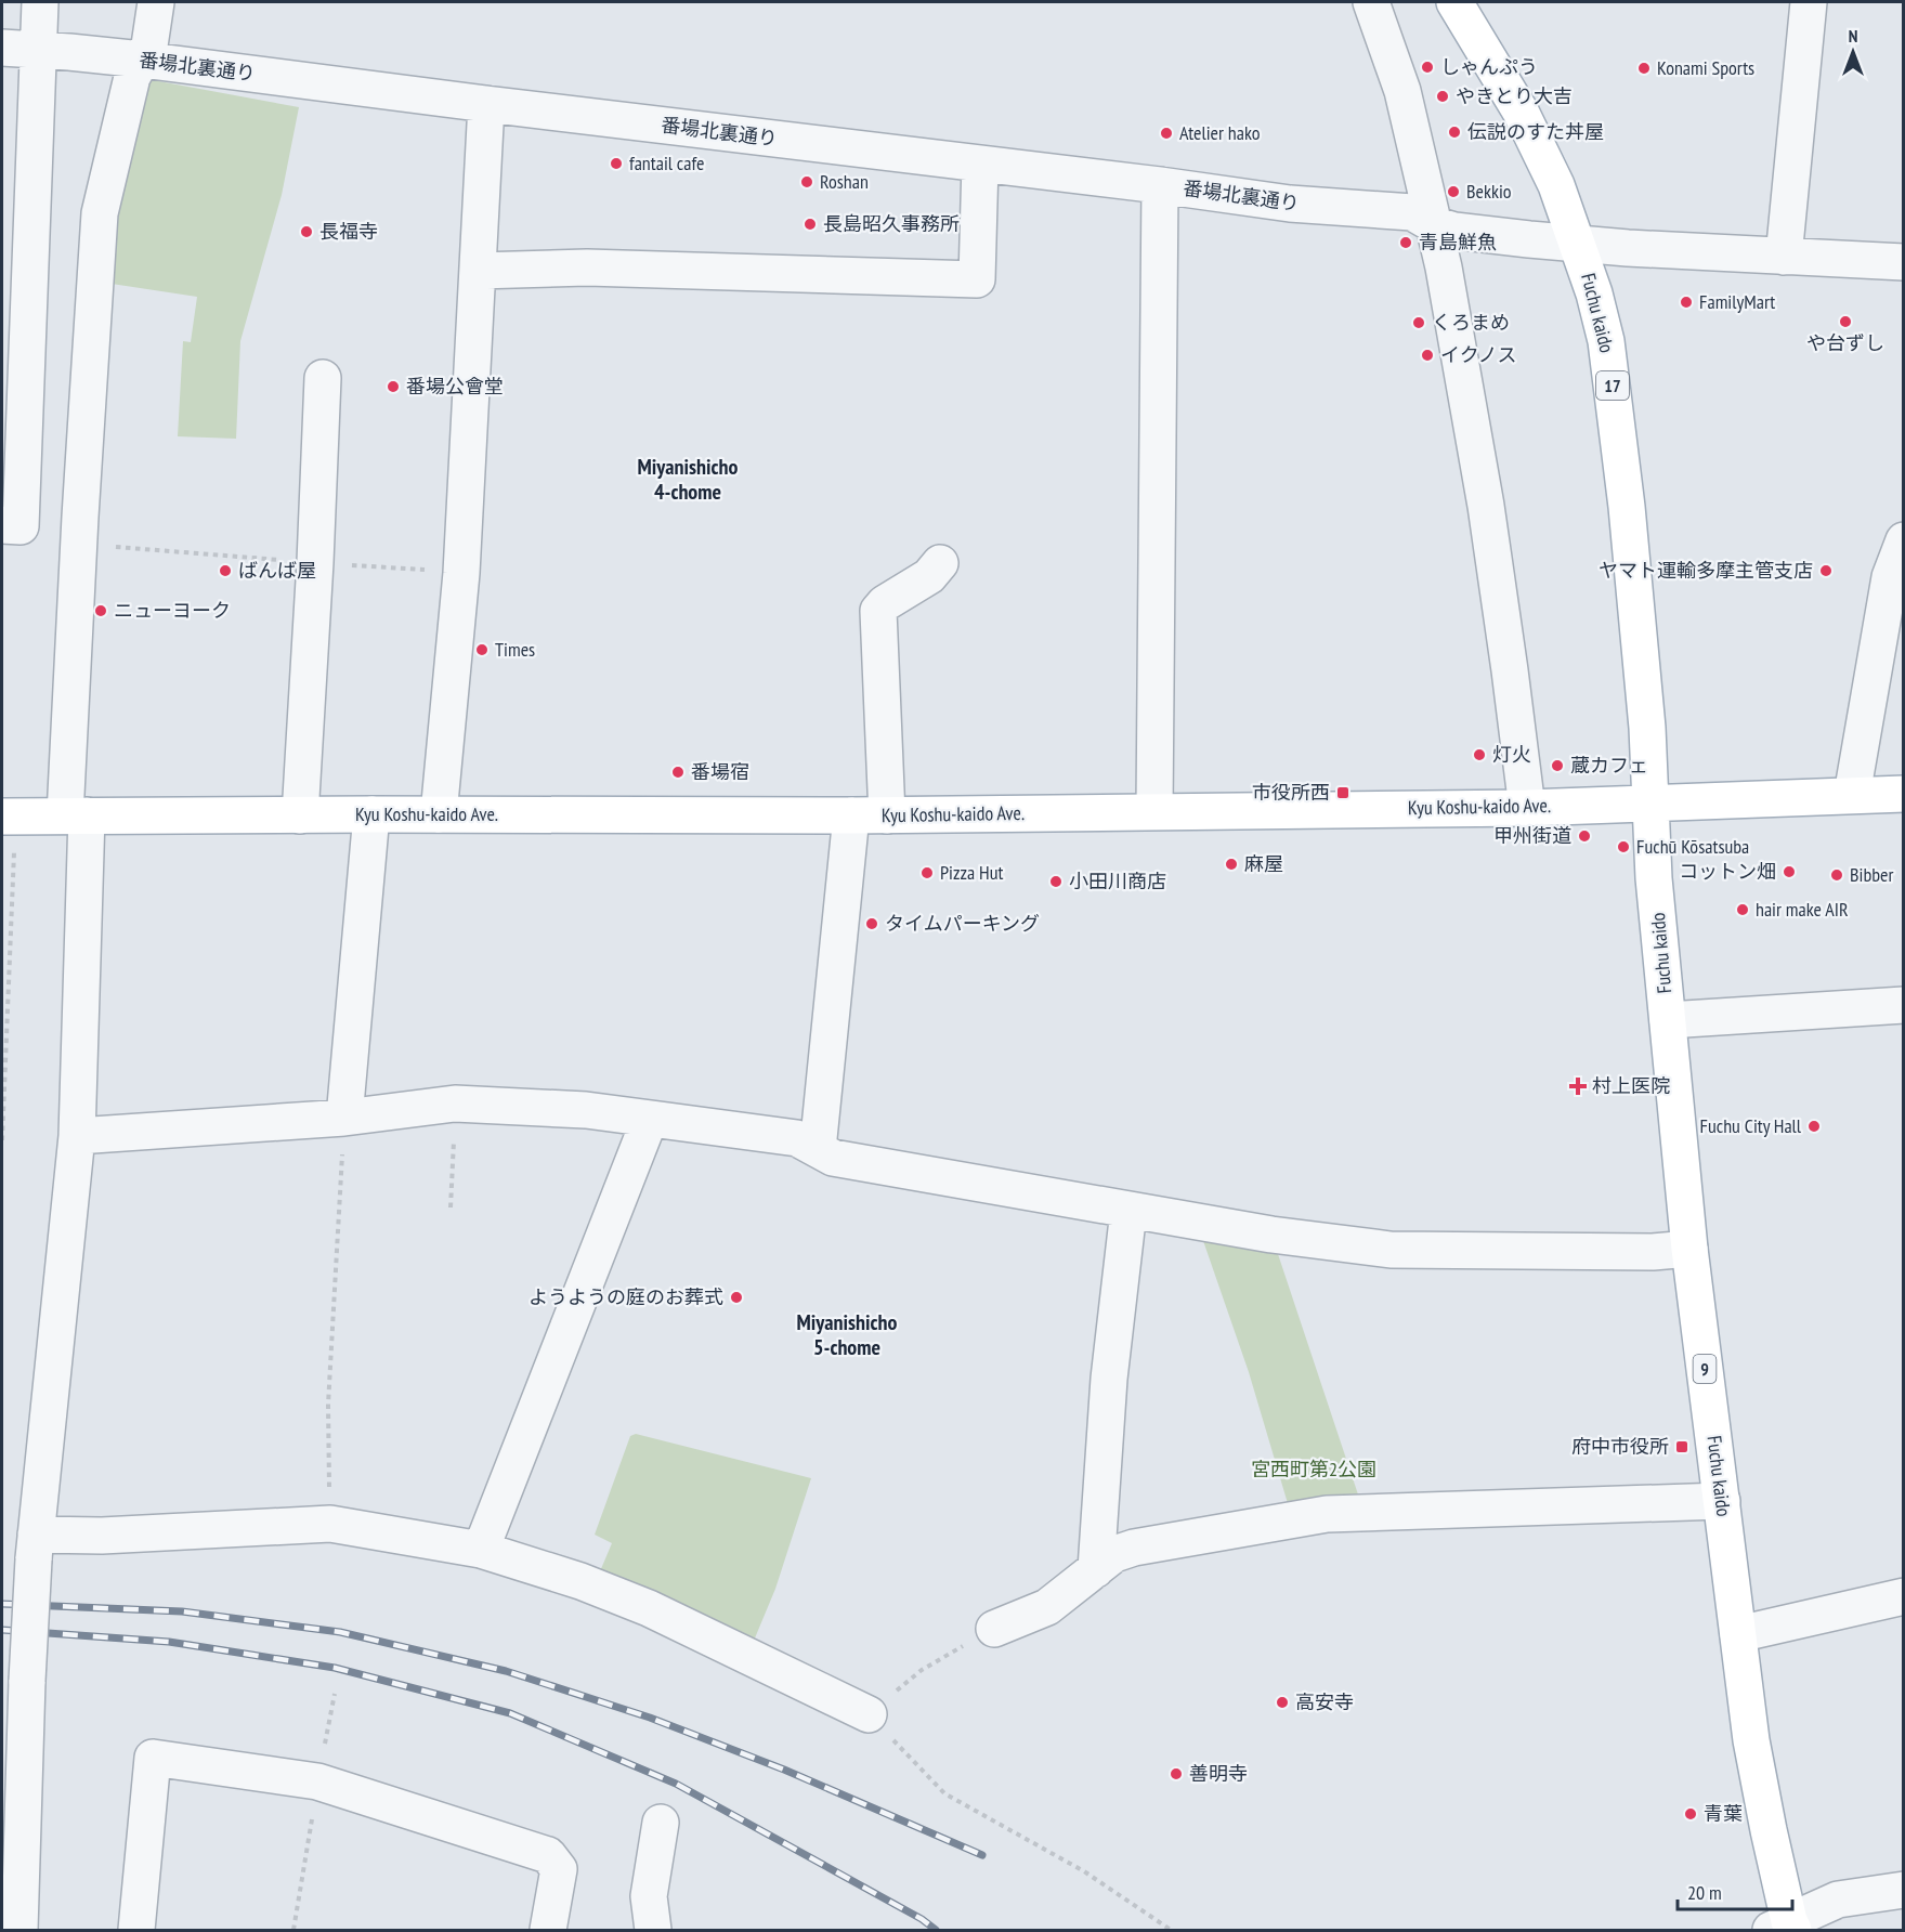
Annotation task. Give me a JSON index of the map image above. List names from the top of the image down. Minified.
{"streets":{"main road":["Fuchu kaido","17","Kyu Koshu-kaido Ave.","9"],"street":["番場北裏通り"]},"crossings":[["番場北裏通り","Fuchu kaido"],["Fuchu kaido","Kyu Koshu-kaido Ave."]],"districts":["Miyanishicho 4-chome","Miyanishicho 5-chome"],"parks":["宮西町第2公園"],"places":{"other":["しゃんぷう","Konami Sports","やきとり大吉","伝説のすた丼屋","Atelier hako","fantail cafe","Roshan","Bekkio","長島昭久事務所","長福寺","青島鮮魚","FamilyMart","や台ずし","くろまめ","イクノス","番場公會堂","ばんば屋","ヤマト運輸多摩主管支店","ニューヨーク","Times","灯火","蔵カフェ","番場宿","甲州街道","Fuchū Kōsatsuba","麻屋","コットン畑","Pizza Hut","Bibber","小田川商店","hair make AIR","タイムパーキング","Fuchu City Hall","ようようの庭のお葬式","高安寺","善明寺","青葉"],"transit":["市役所西","府中市役所"],"health":["村上医院"]},"scale_bar":"20 m","north":"top"}
